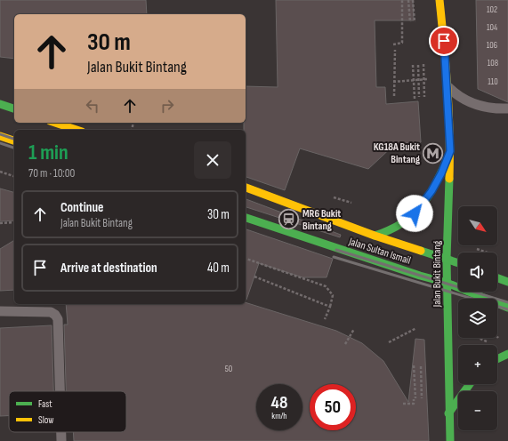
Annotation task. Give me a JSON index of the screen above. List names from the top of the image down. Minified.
{"streets":{"main road":["Jalan Sultan Ismail","Jalan Bukit Bintang"]},"crossings":[["Jalan Sultan Ismail","Jalan Bukit Bintang"]],"places":{"metro station":["KG18A Bukit Bintang"],"station":["MR6 Bukit Bintang"]},"house_numbers":["102","104","106","108","110","50"],"legend":["Fast","Slow"],"north":"bottom right","page":{"turn":["30 m","Jalan Bukit Bintang"],"heading":["1 min","70 m · 10:00"],"list":[{"name":"Continue","note":"Jalan Bukit Bintang","value":"30 m"},{"name":"Arrive at destination","value":"40 m"}],"map_buttons":["+","−"],"speed":"48 km/h","limit":"50"}}
